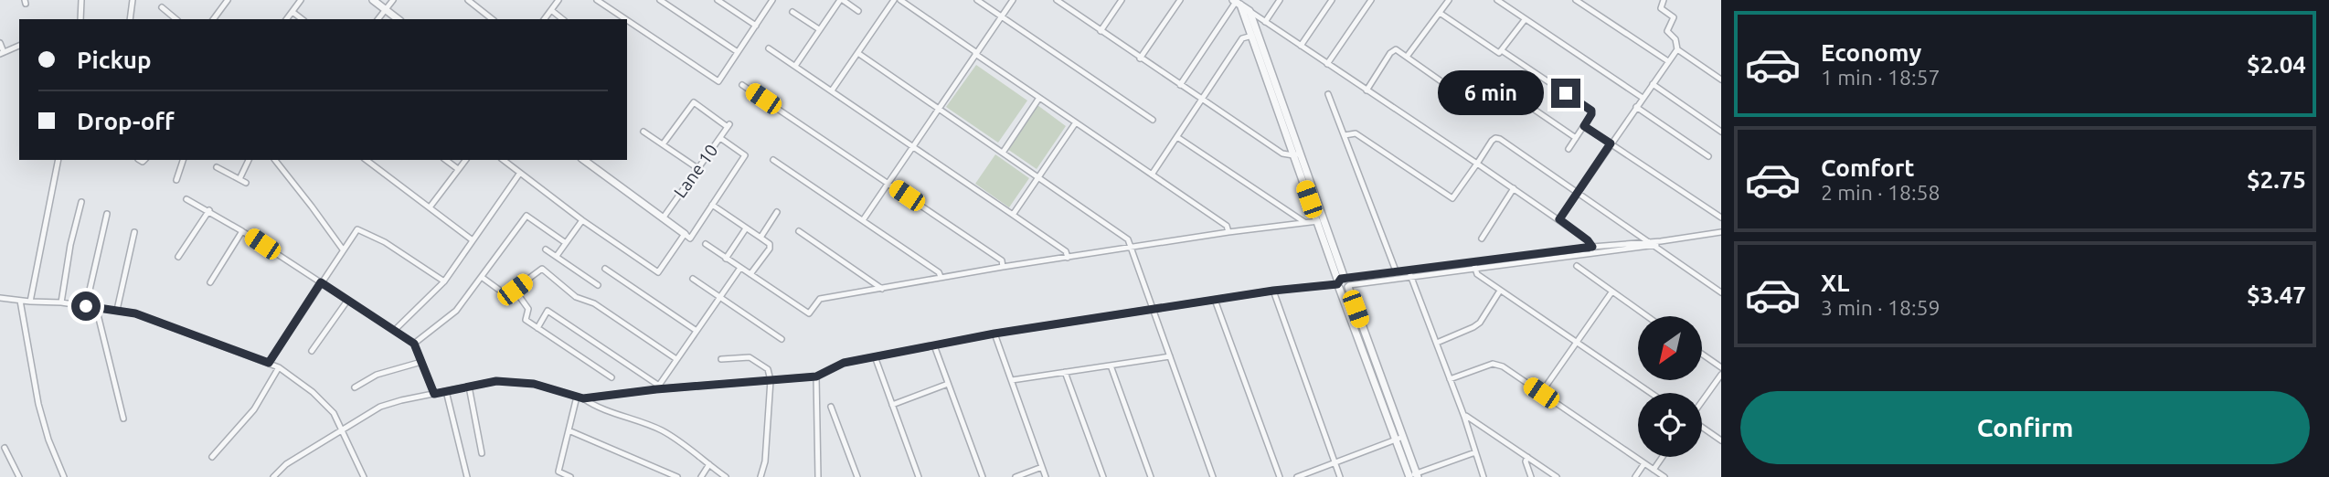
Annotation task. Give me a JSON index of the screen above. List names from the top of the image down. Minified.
{"streets":{"street":["Lane 10"]},"north":"bottom left","page":{"list":[{"name":"Economy","note":"1 min · 18:57","value":"$2.04"},{"name":"Comfort","note":"2 min · 18:58","value":"$2.75"},{"name":"XL","note":"3 min · 18:59","value":"$3.47"}],"banner":["Pickup","Drop-off"],"bubble":"6 min","buttons":"Confirm"}}
